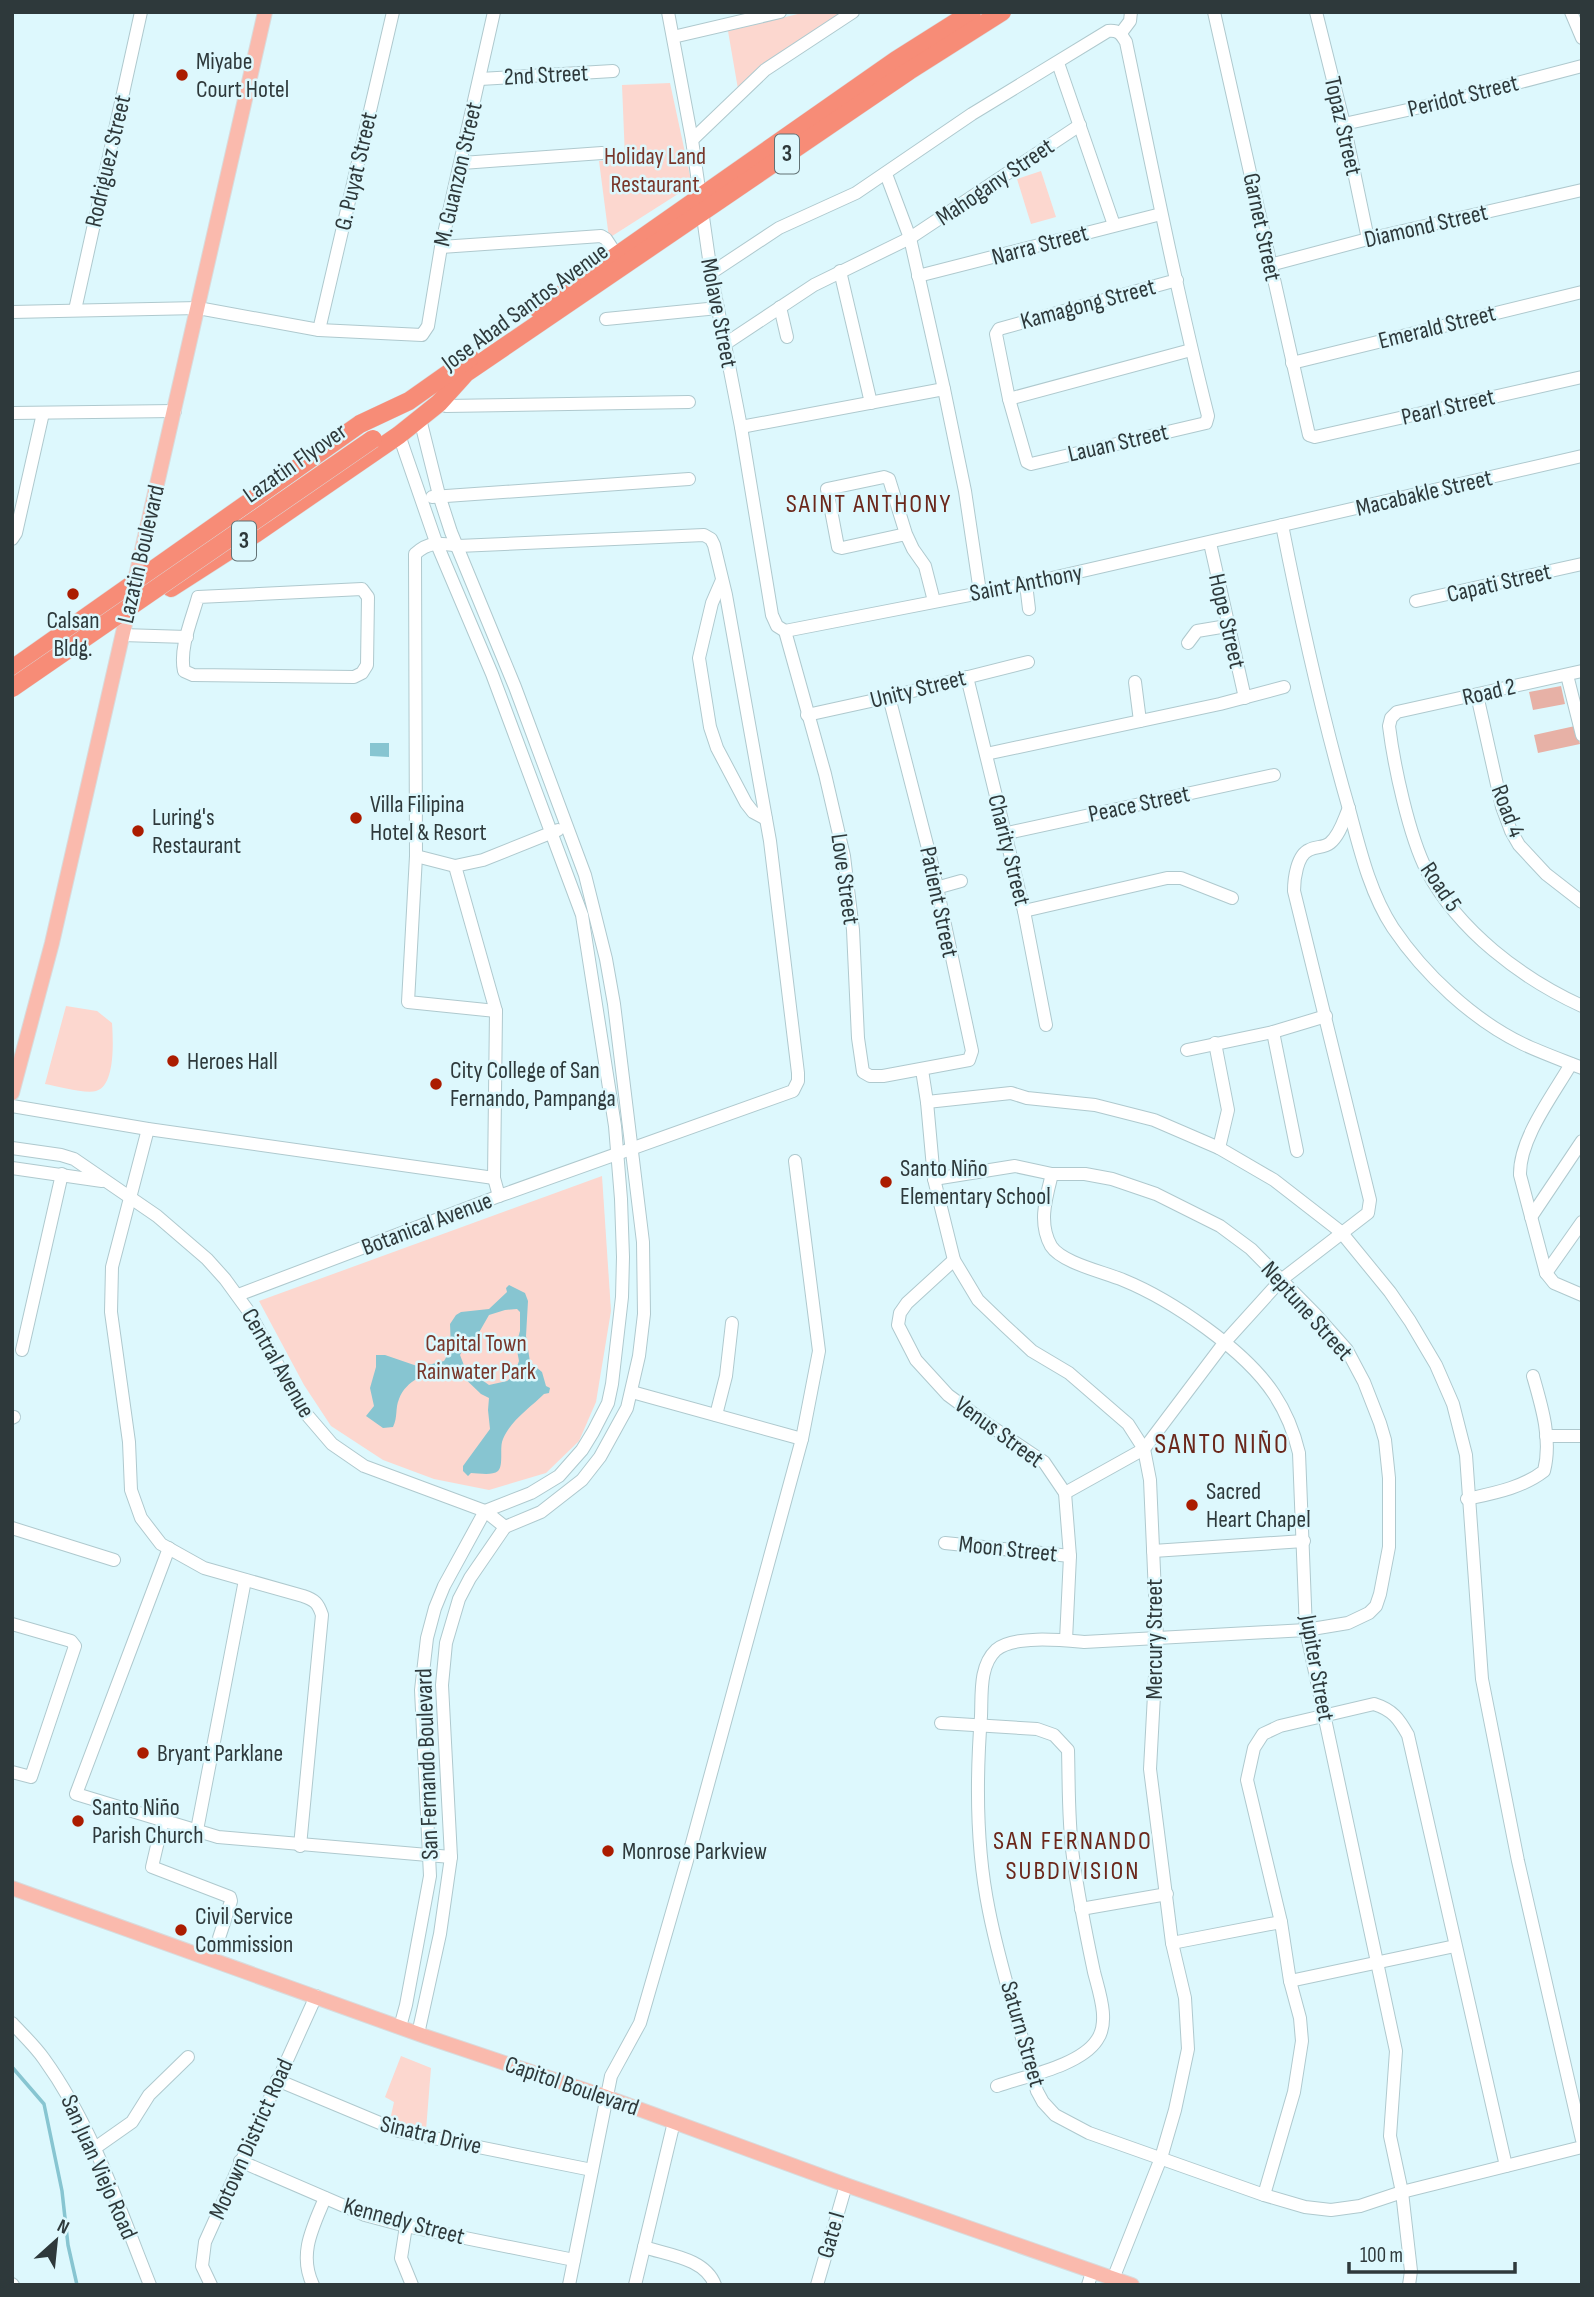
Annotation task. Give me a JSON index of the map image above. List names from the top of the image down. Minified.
{"streets":{"highway":["3","Jose Abad Santos Avenue","Lazatin Flyover"],"main road":["Lazatin Boulevard","Capitol Boulevard"],"street":["2nd Street","Peridot Street","Topaz Street","Rodriguez Street","G. Puyat Street","M. Guanzon Street","Mahogany Street","Diamond Street","Garnet Street","Narra Street","Kamagong Street","Molave Street","Emerald Street","Pearl Street","Lauan Street","Macabakle Street","Saint Anthony","Capati Street","Hope Street","Unity Street","Road 2","Peace Street","Road 4","Charity Street","Love Street","Road 5","Patient Street","Botanical Avenue","Neptune Street","Central Avenue","Venus Street","Moon Street","Mercury Street","Jupiter Street","San Fernando Boulevard","Saturn Street","Sinatra Drive","Motown District Road","San Juan Viejo Road","Kennedy Street","Gate I"]},"crossings":[["2nd Street","M. Guanzon Street"],["Peridot Street","Topaz Street"],["Topaz Street","Diamond Street"],["G. Puyat Street","M. Guanzon Street"],["Mahogany Street","Molave Street"],["Diamond Street","Garnet Street"],["Garnet Street","Emerald Street"],["Garnet Street","Pearl Street"],["Kamagong Street","Lauan Street"],["Jose Abad Santos Avenue","Molave Street"],["Jose Abad Santos Avenue","Lazatin Flyover"],["Jose Abad Santos Avenue","Lazatin Boulevard"],["Molave Street","Saint Anthony"],["Molave Street","Love Street"],["Macabakle Street","Saint Anthony"],["Saint Anthony","Hope Street"],["Saint Anthony","Love Street"],["Unity Street","Charity Street"],["Unity Street","Love Street"],["Unity Street","Patient Street"],["Road 2","Road 4"],["Road 2","Road 5"],["Peace Street","Charity Street"],["Love Street","Patient Street"],["Love Street","Mercury Street"],["Patient Street","Mercury Street"],["Botanical Avenue","Central Avenue"],["Neptune Street","Mercury Street"],["Neptune Street","Jupiter Street"],["Neptune Street","Saturn Street"],["Central Avenue","San Fernando Boulevard"],["Venus Street","Moon Street"],["Venus Street","Mercury Street"],["Venus Street","Saturn Street"],["Mercury Street","Saturn Street"],["Mercury Street","Capitol Boulevard"],["Jupiter Street","Saturn Street"],["San Fernando Boulevard","Capitol Boulevard"],["Capitol Boulevard","Motown District Road"],["Capitol Boulevard","Gate I"],["Sinatra Drive","Motown District Road"],["Motown District Road","Kennedy Street"]],"districts":["SAINT ANTHONY","SANTO NIÑO","SAN FERNANDO SUBDIVISION"],"parks":["Holiday Land Restaurant","Capital Town Rainwater Park"],"places":["Miyabe Court Hotel","Calsan Bldg.","Villa Filipina Hotel & Resort","Luring's Restaurant","Heroes Hall","City College of San Fernando, Pampanga","Santo Niño Elementary School","Sacred Heart Chapel","Bryant Parklane","Santo Niño Parish Church","Monrose Parkview","Civil Service Commission"],"scale_bar":"100 m","north":"top right"}
